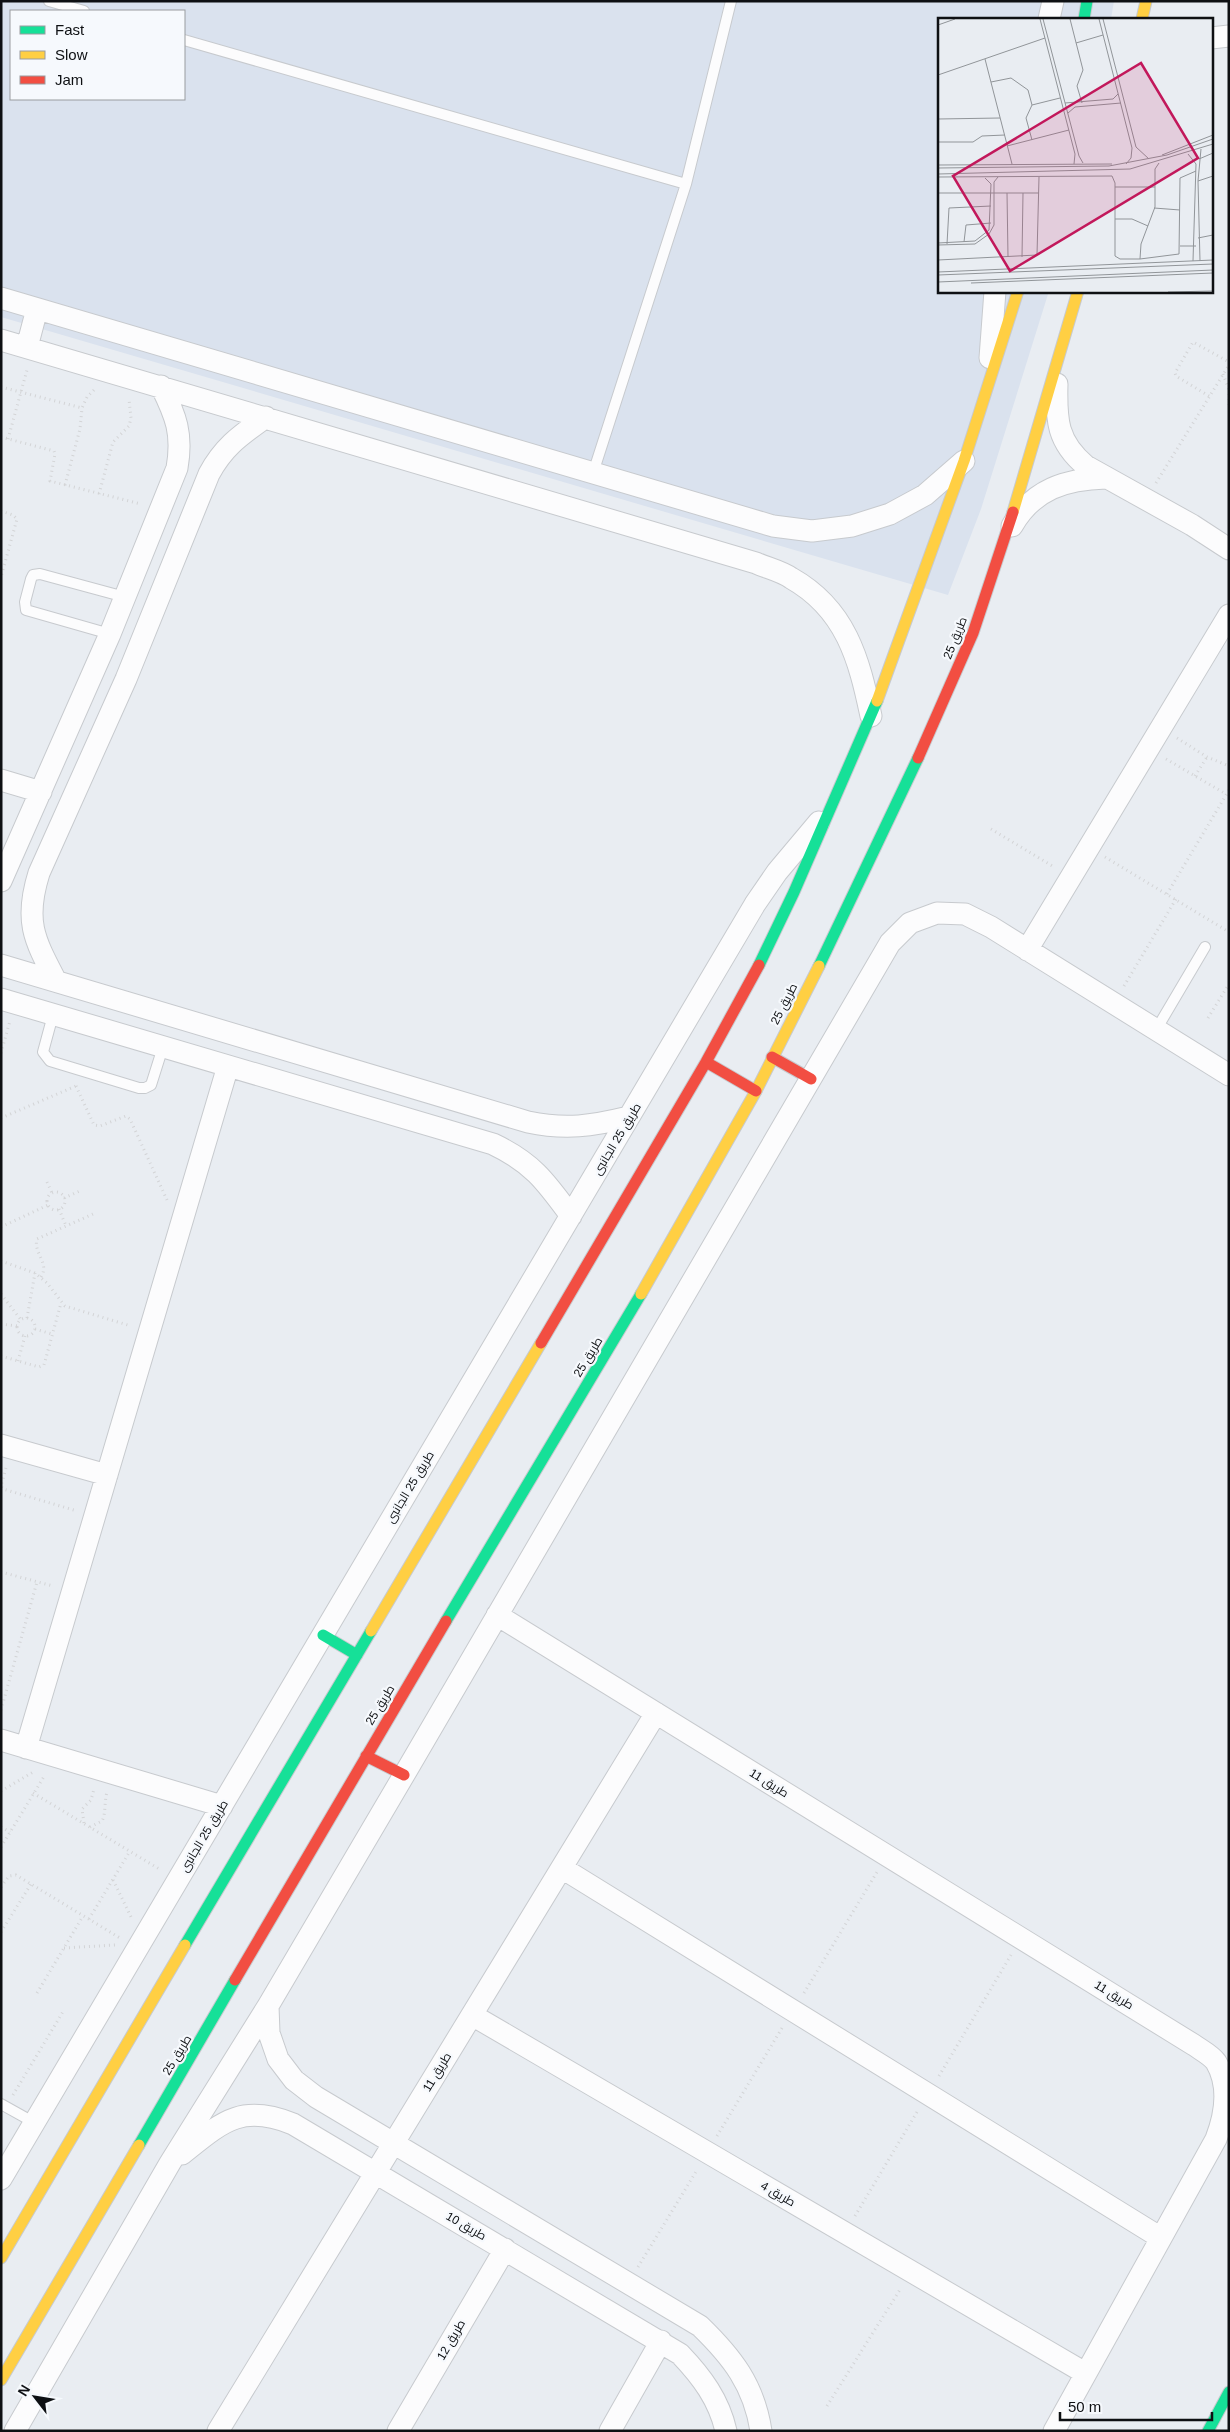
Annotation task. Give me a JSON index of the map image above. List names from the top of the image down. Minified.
{"streets":{"street":["طريق 25","طريق 25 الجانبى","طريق 11","طريق 4","طريق 10","طريق 12"]},"crossings":[["طريق 11","طريق 4"],["طريق 11","طريق 10"],["طريق 10","طريق 12"]],"legend":["Fast","Slow","Jam"],"scale_bar":"50 m","north":"top left"}
